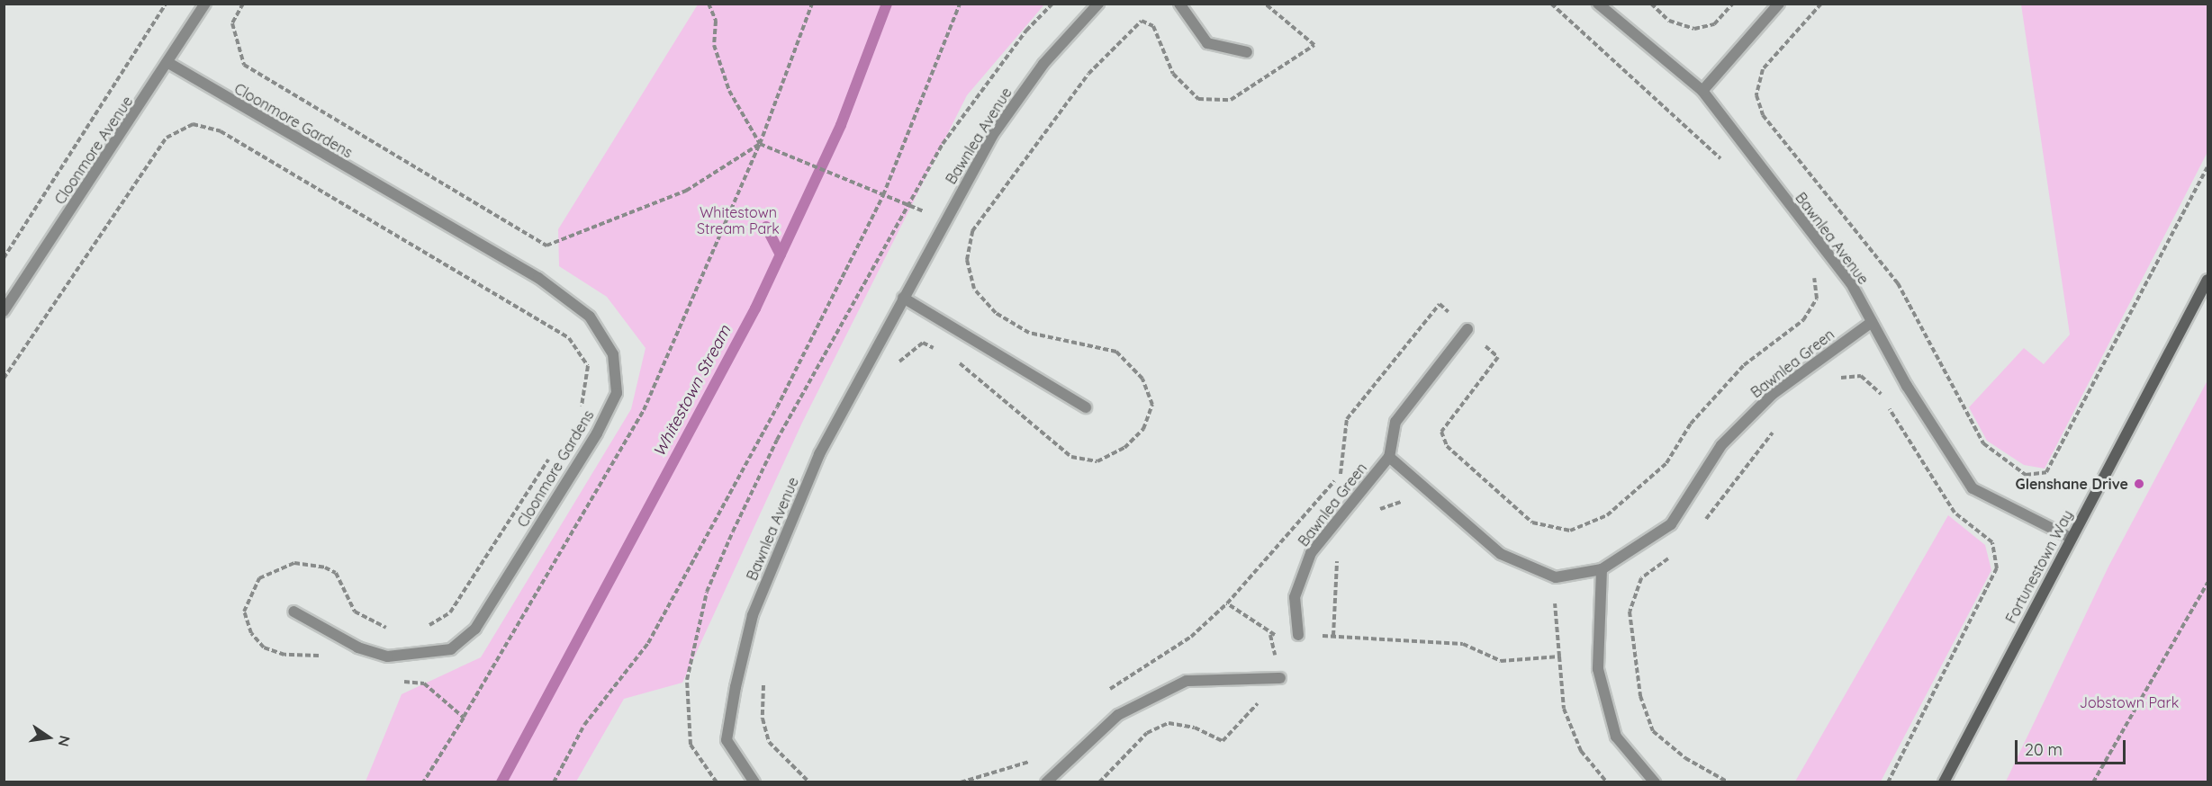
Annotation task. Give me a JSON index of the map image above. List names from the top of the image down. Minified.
{"streets":{"street":["Cloonmore Gardens","Bawnlea Avenue","Cloonmore Avenue","Bawnlea Green","Fortunestown Way"]},"crossings":[["Cloonmore Gardens","Cloonmore Avenue"],["Bawnlea Avenue","Bawnlea Green"],["Bawnlea Avenue","Fortunestown Way"]],"water":["Whitestown Stream"],"parks":["Whitestown Stream Park","Jobstown Park"],"places":["Glenshane Drive"],"scale_bar":"20 m","north":"right"}
